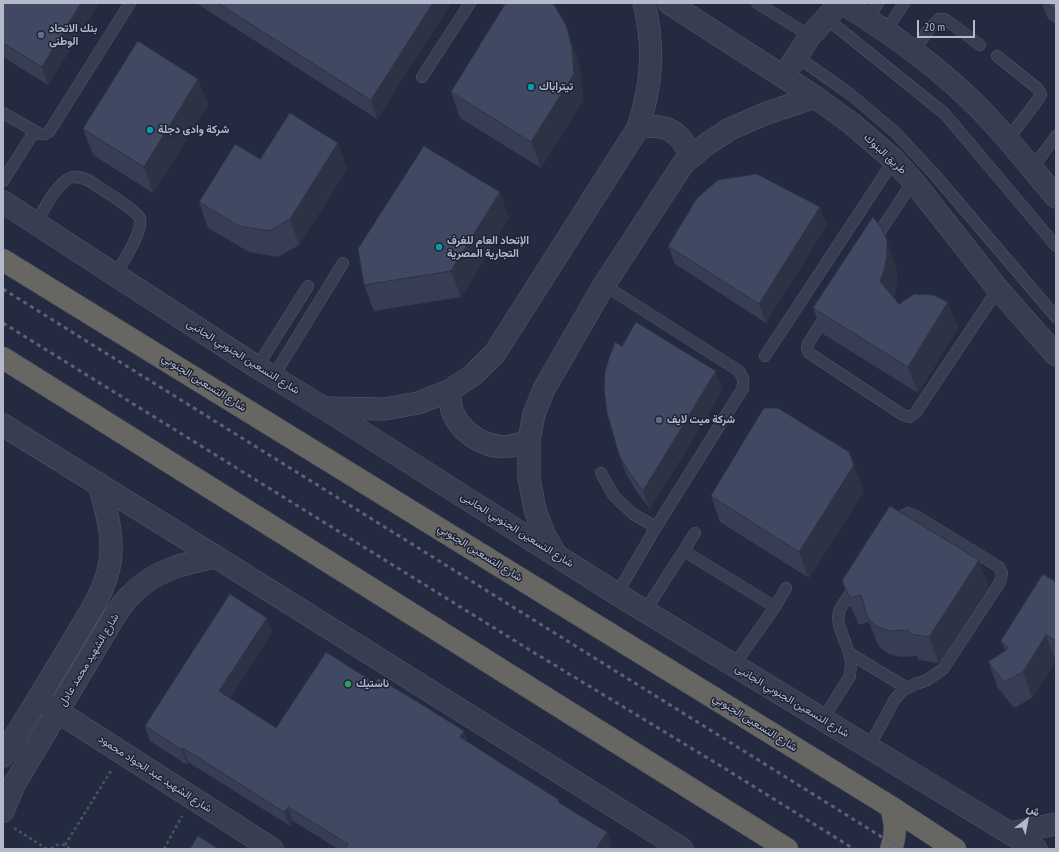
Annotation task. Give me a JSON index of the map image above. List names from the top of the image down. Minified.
{"streets":{"highway":["شارع التسعين الجنوبي"],"street":["طريق البنوك","شارع التسعين الجنوبي الجانبى","شارع الشهيد محمد عادل","شارع الشهيد عبد الجواد محمود"]},"crossings":[["شارع الشهيد محمد عادل","شارع الشهيد عبد الجواد محمود"]],"places":["بنك الاتحاد الوطنى","تيتراباك","شركة وادى دجلة","الإتحاد العام للغرف التجارية المصرية","شركة ميت لايف","ناستيك"],"scale_bar":"20 m","north":"top right"}
